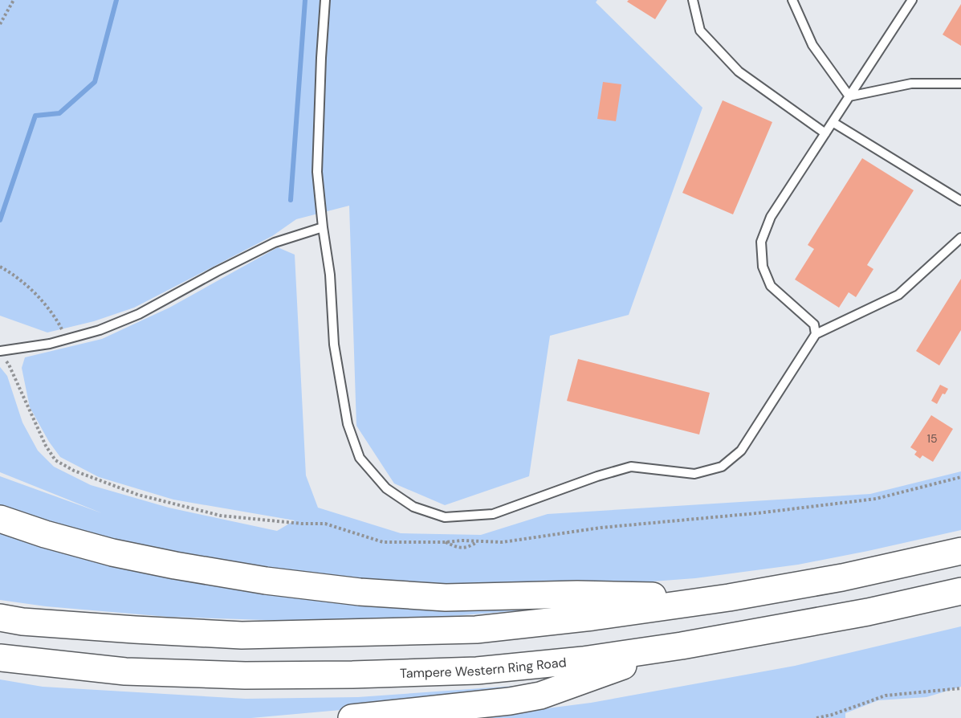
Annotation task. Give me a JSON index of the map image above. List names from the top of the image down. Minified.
{"streets":{"highway":["Tampere Western Ring Road"]},"house_numbers":["15"]}
